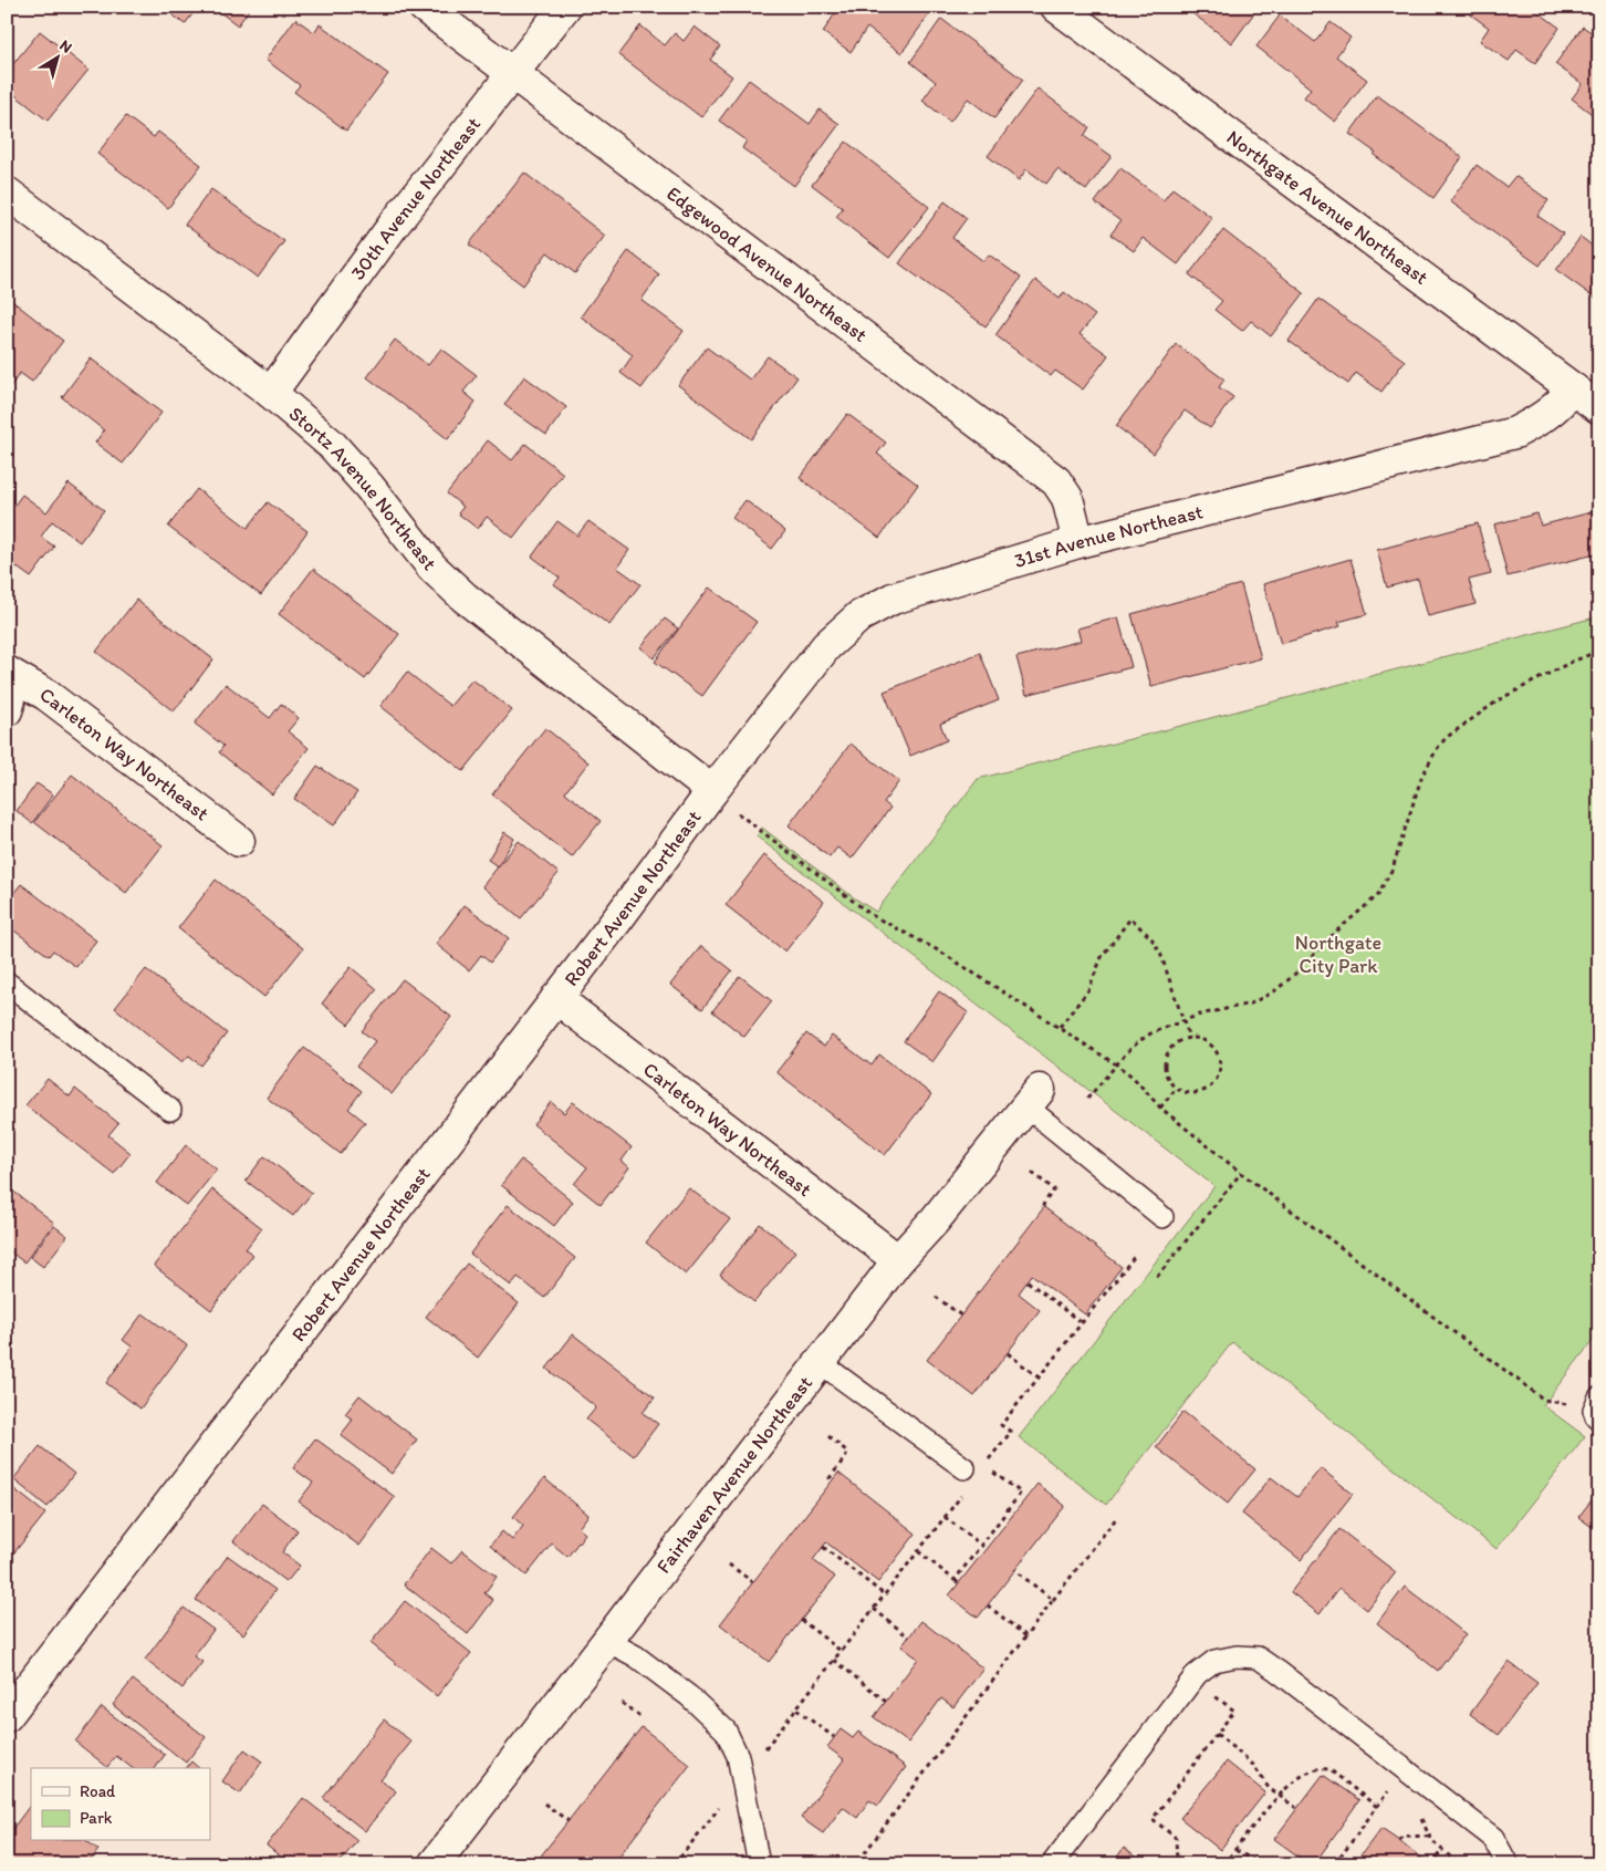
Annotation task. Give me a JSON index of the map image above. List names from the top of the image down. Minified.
{"streets":{"street":["30th Avenue Northeast","Northgate Avenue Northeast","Edgewood Avenue Northeast","Stortz Avenue Northeast","31st Avenue Northeast","Carleton Way Northeast","Robert Avenue Northeast","Fairhaven Avenue Northeast"]},"crossings":[["30th Avenue Northeast","Edgewood Avenue Northeast"],["30th Avenue Northeast","Stortz Avenue Northeast"],["Northgate Avenue Northeast","31st Avenue Northeast"],["Edgewood Avenue Northeast","31st Avenue Northeast"],["Stortz Avenue Northeast","31st Avenue Northeast"],["Stortz Avenue Northeast","Robert Avenue Northeast"],["31st Avenue Northeast","Robert Avenue Northeast"],["Carleton Way Northeast","Robert Avenue Northeast"],["Carleton Way Northeast","Fairhaven Avenue Northeast"]],"parks":["Northgate City Park"],"legend":["Road","Park"],"north":"top right"}
